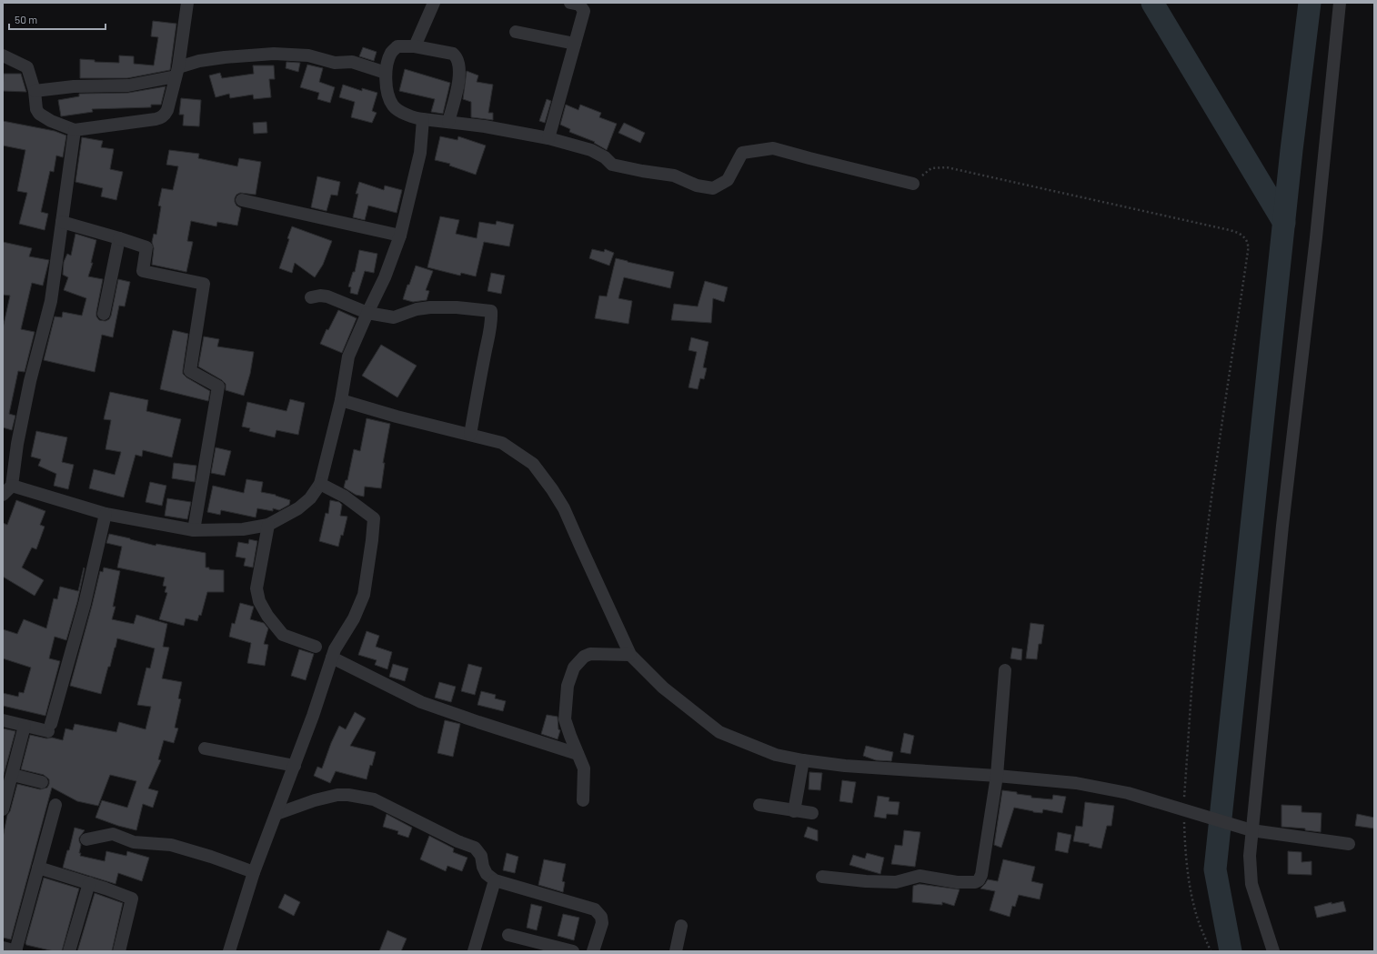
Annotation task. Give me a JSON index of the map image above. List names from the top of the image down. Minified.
{"scale_bar":"50 m"}
